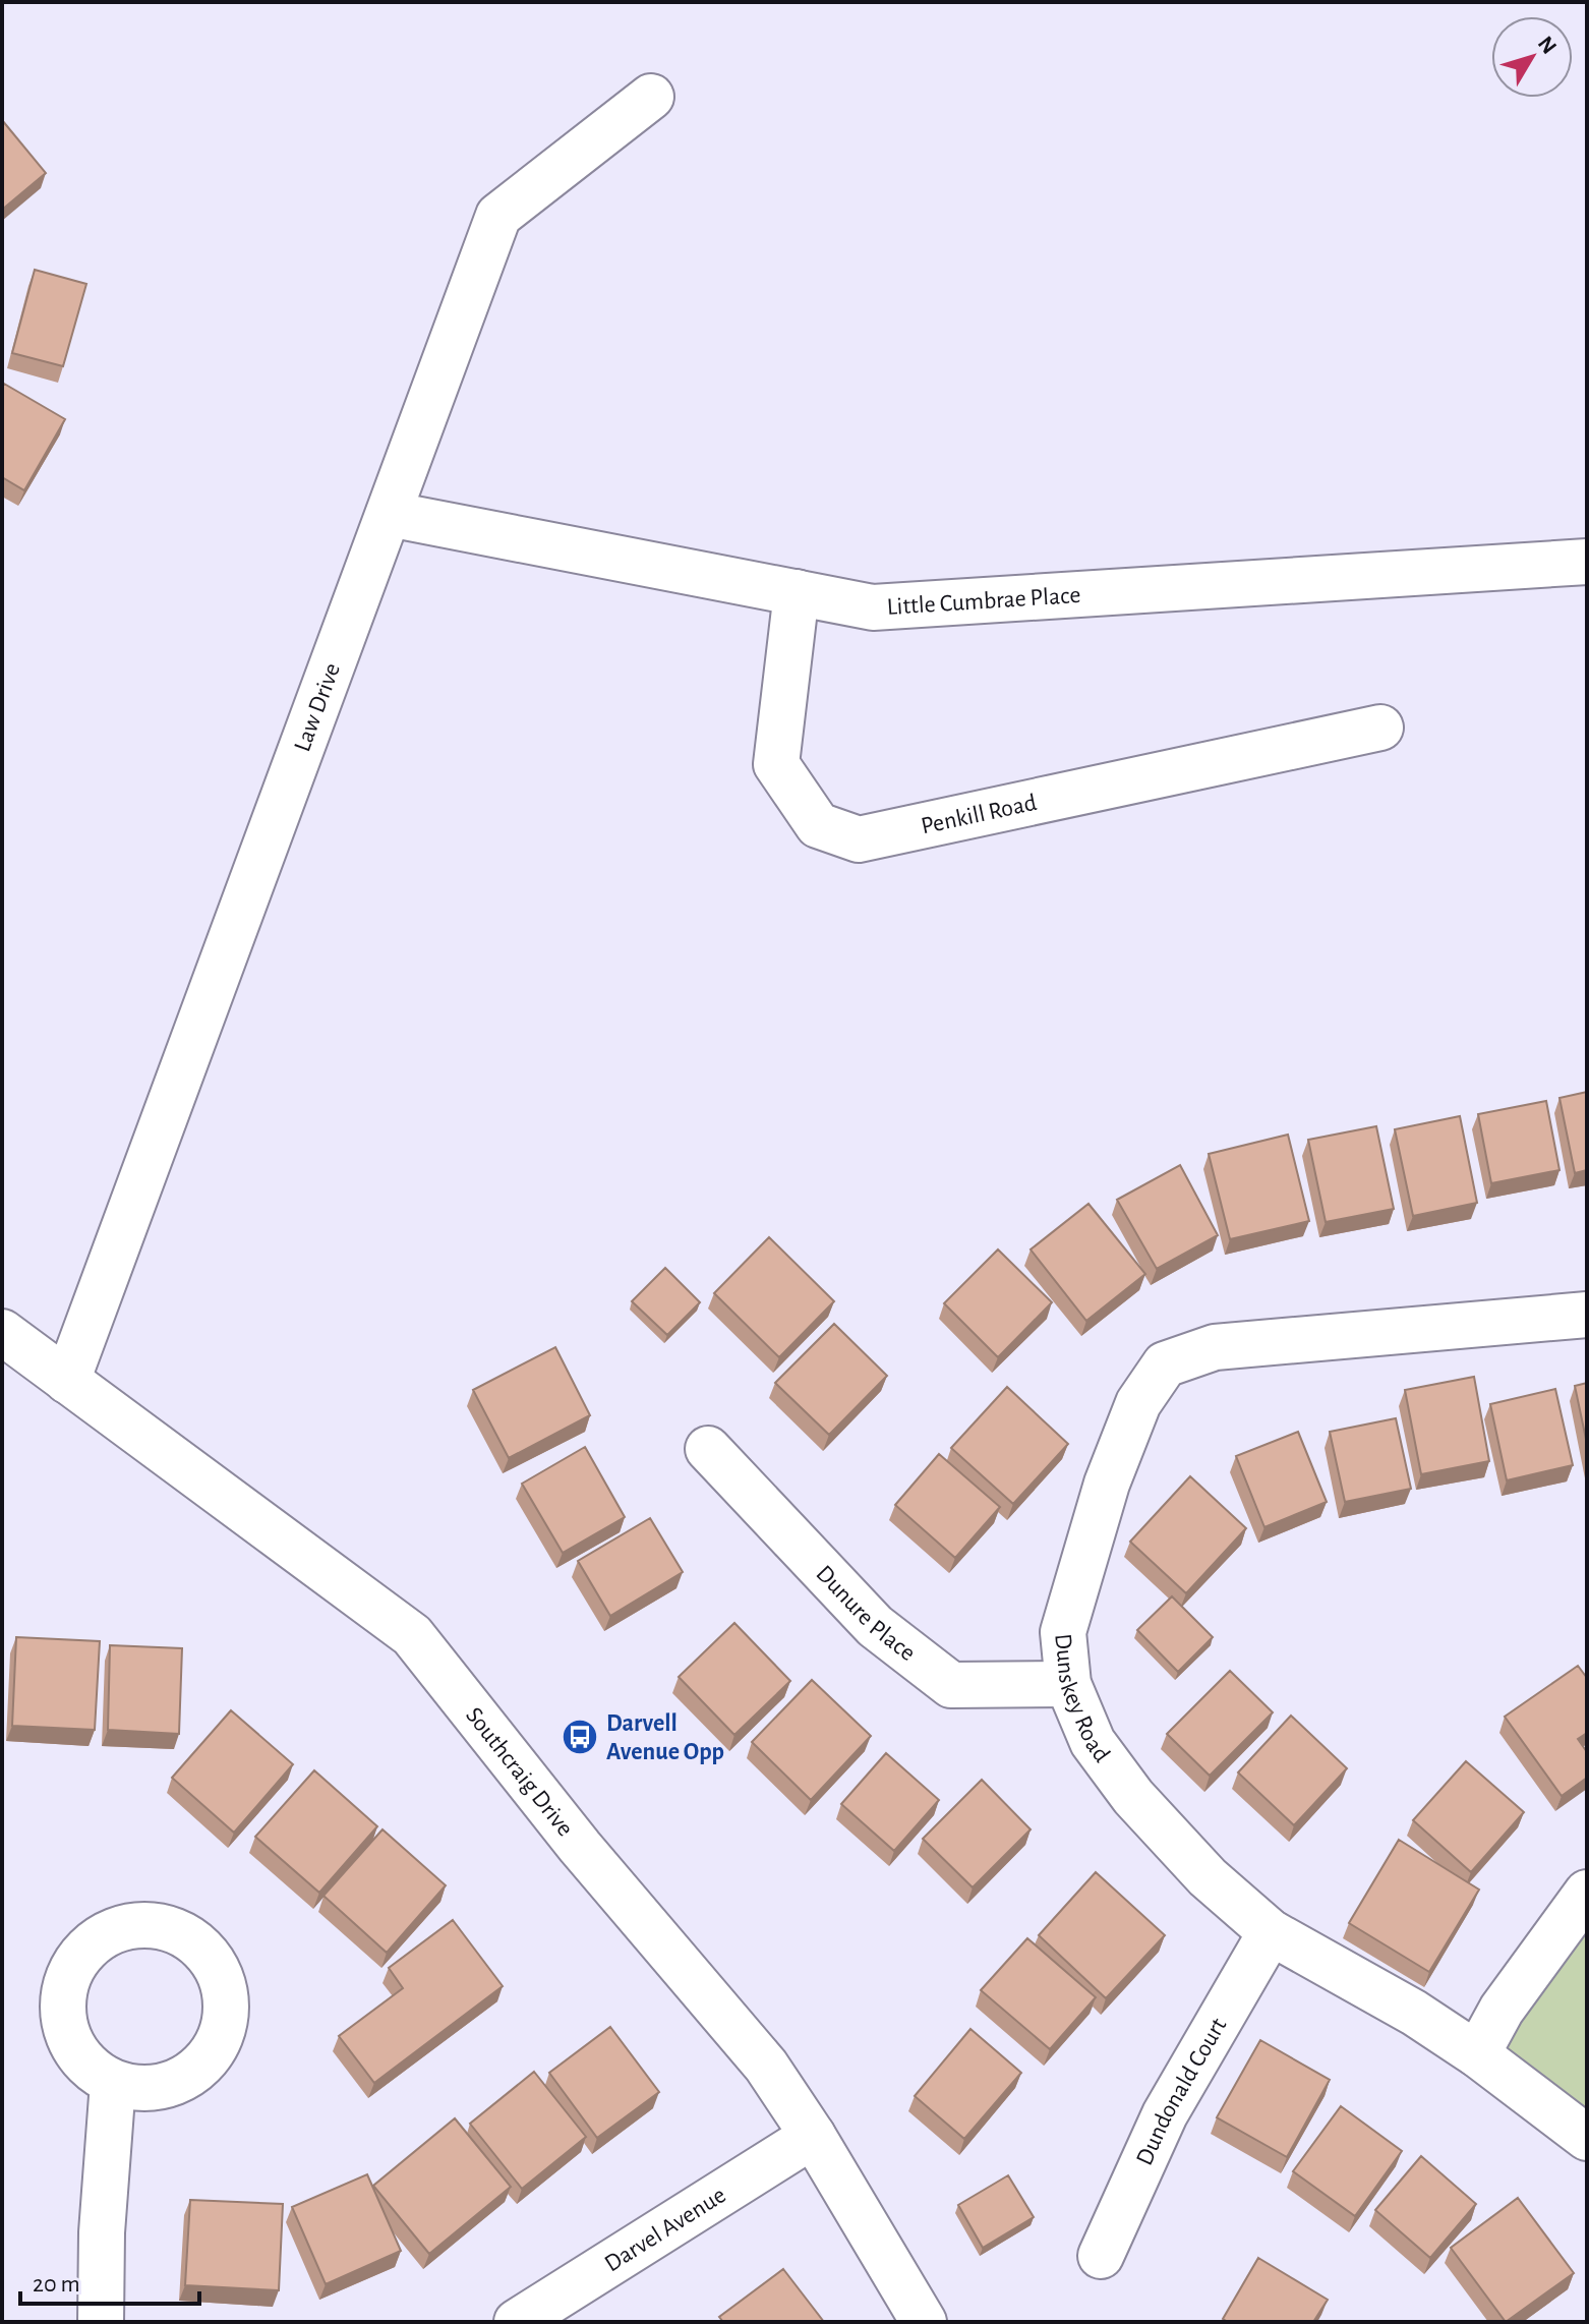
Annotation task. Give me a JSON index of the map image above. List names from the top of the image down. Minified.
{"streets":{"street":["Little Cumbrae Place","Law Drive","Penkill Road","Dunure Place","Dunskey Road","Southcraig Drive","Dundonald Court","Darvel Avenue"]},"crossings":[["Little Cumbrae Place","Law Drive"],["Little Cumbrae Place","Penkill Road"],["Law Drive","Southcraig Drive"],["Dunure Place","Dunskey Road"],["Dunskey Road","Dundonald Court"],["Southcraig Drive","Darvel Avenue"]],"places":{"bus stop":["Darvell Avenue Opp"]},"scale_bar":"20 m","north":"top right"}
